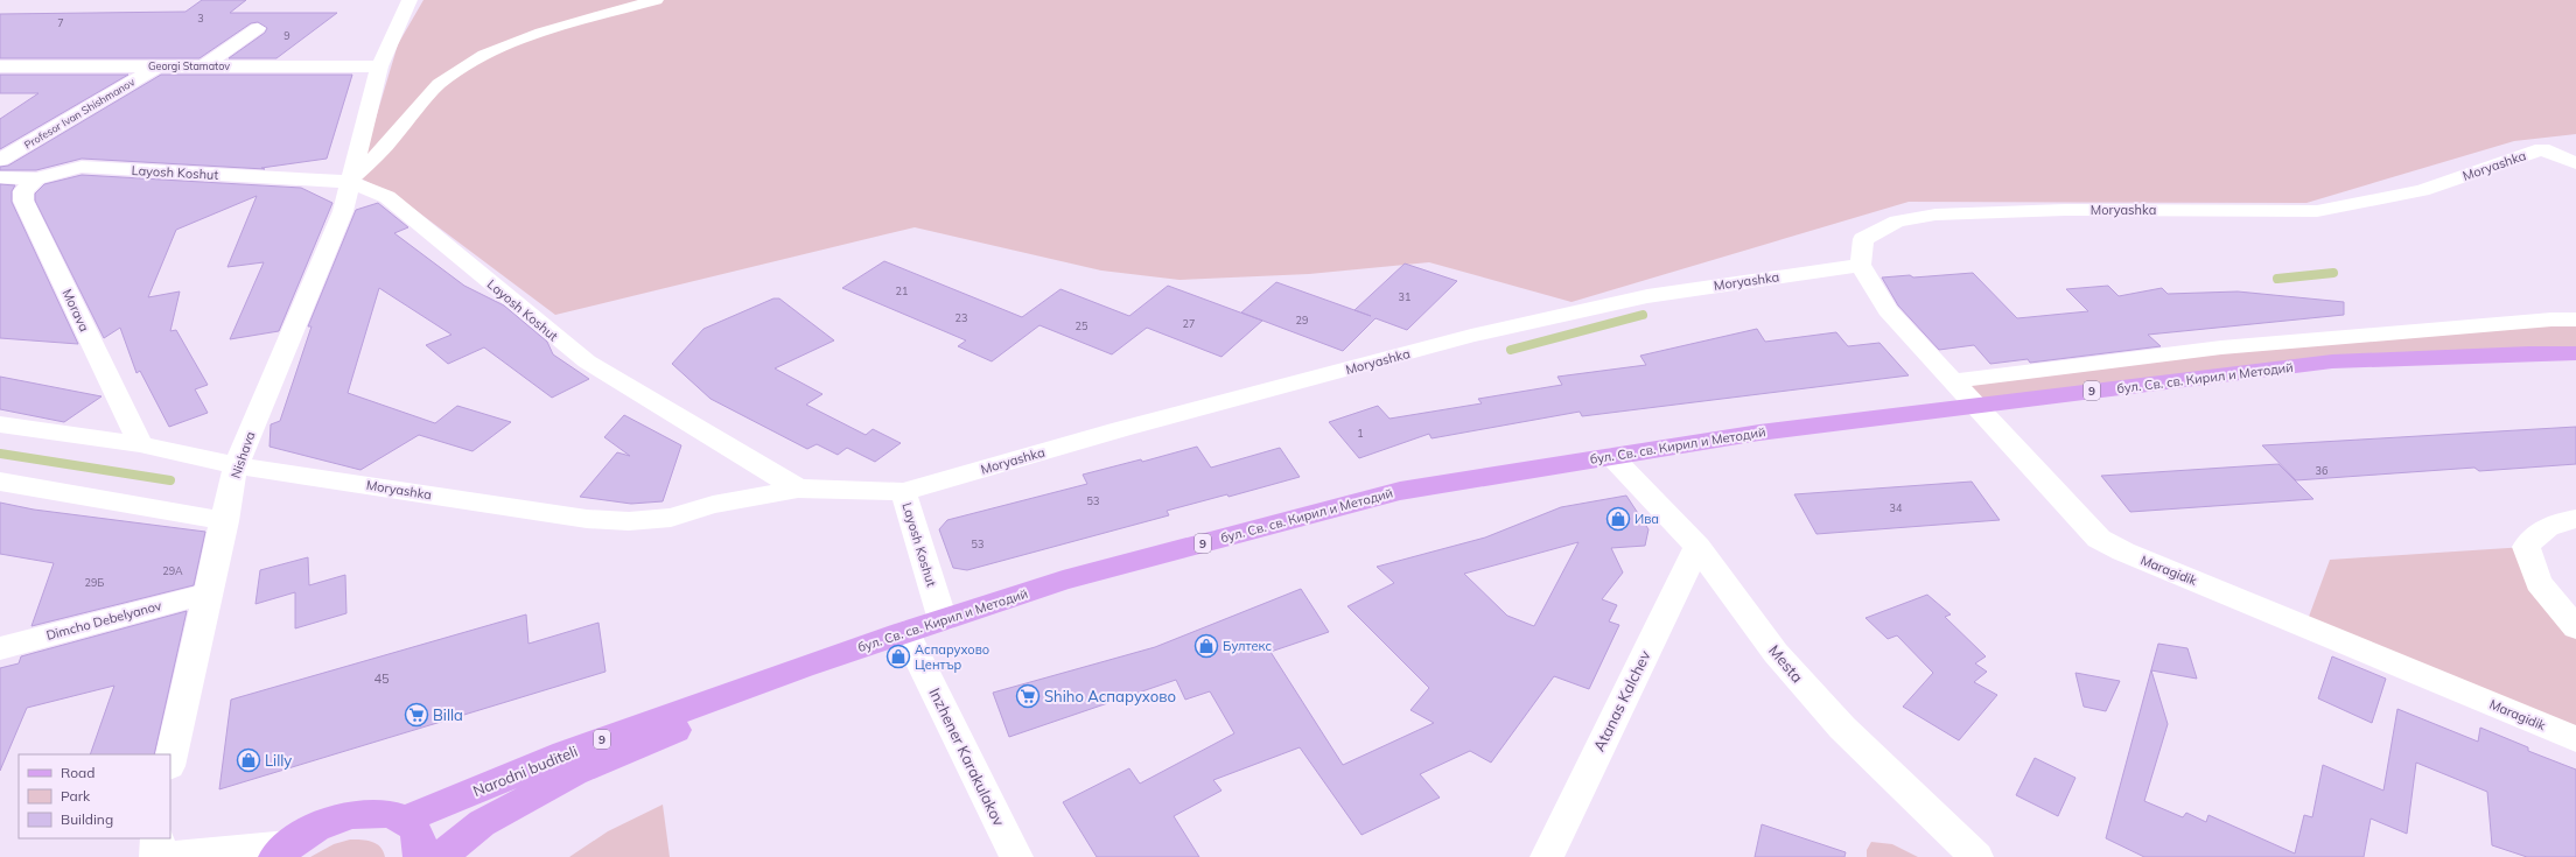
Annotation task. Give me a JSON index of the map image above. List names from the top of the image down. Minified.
{"streets":{"main road":["бул. Св. св. Кирил и Методий","9","Narodni buditeli"],"street":["Georgi Stamatov","Profesor Ivan Shishmanov","Moryashka","Layosh Koshut","Morava","Nishava","Maragidik","Dimcho Debelyanov","Mesta","Atanas Kalchev","Inzhener Karakulakov"]},"crossings":[["Georgi Stamatov","Profesor Ivan Shishmanov"],["Georgi Stamatov","Nishava"],["Moryashka","Layosh Koshut"],["Moryashka","Morava"],["Moryashka","Nishava"],["Moryashka","Maragidik"],["Layosh Koshut","Morava"],["Layosh Koshut","бул. Св. св. Кирил и Методий"],["Layosh Koshut","Nishava"],["бул. Св. св. Кирил и Методий","9"],["бул. Св. св. Кирил и Методий","Maragidik"],["бул. Св. св. Кирил и Методий","Mesta"],["бул. Св. св. Кирил и Методий","Inzhener Karakulakov"],["бул. Св. св. Кирил и Методий","Narodni buditeli"],["9","Narodni buditeli"],["Nishava","Dimcho Debelyanov"],["Mesta","Atanas Kalchev"]],"places":{"shop":["Ива","Бултекс","Аспарухово Център","Lilly"],"supermarket":["Shiho Аспарухово","Billa"]},"house_numbers":["3","7","9","21","31","23","29","27","25","1","36","53","34","53","29А","29Б","45"],"legend":["Road","Park","Building"]}
